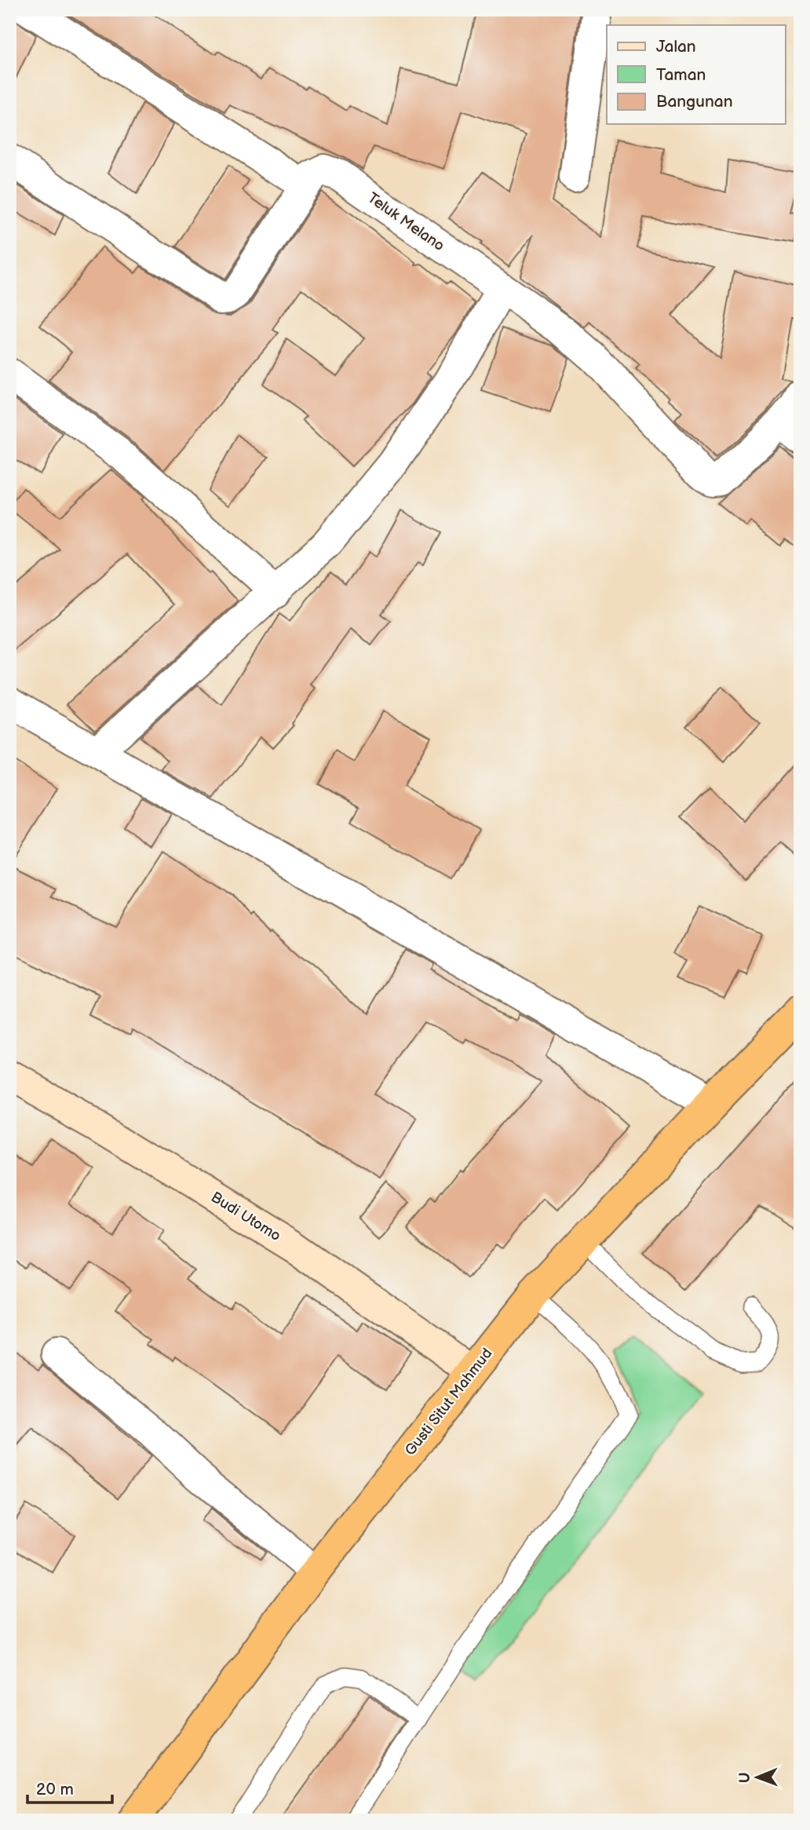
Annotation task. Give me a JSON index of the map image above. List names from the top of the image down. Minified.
{"streets":{"highway":["Gusti Situt Mahmud"],"street":["Teluk Melano","Budi Utomo"]},"crossings":[["Budi Utomo","Gusti Situt Mahmud"]],"legend":["Jalan","Taman","Bangunan"],"scale_bar":"20 m","north":"left"}
